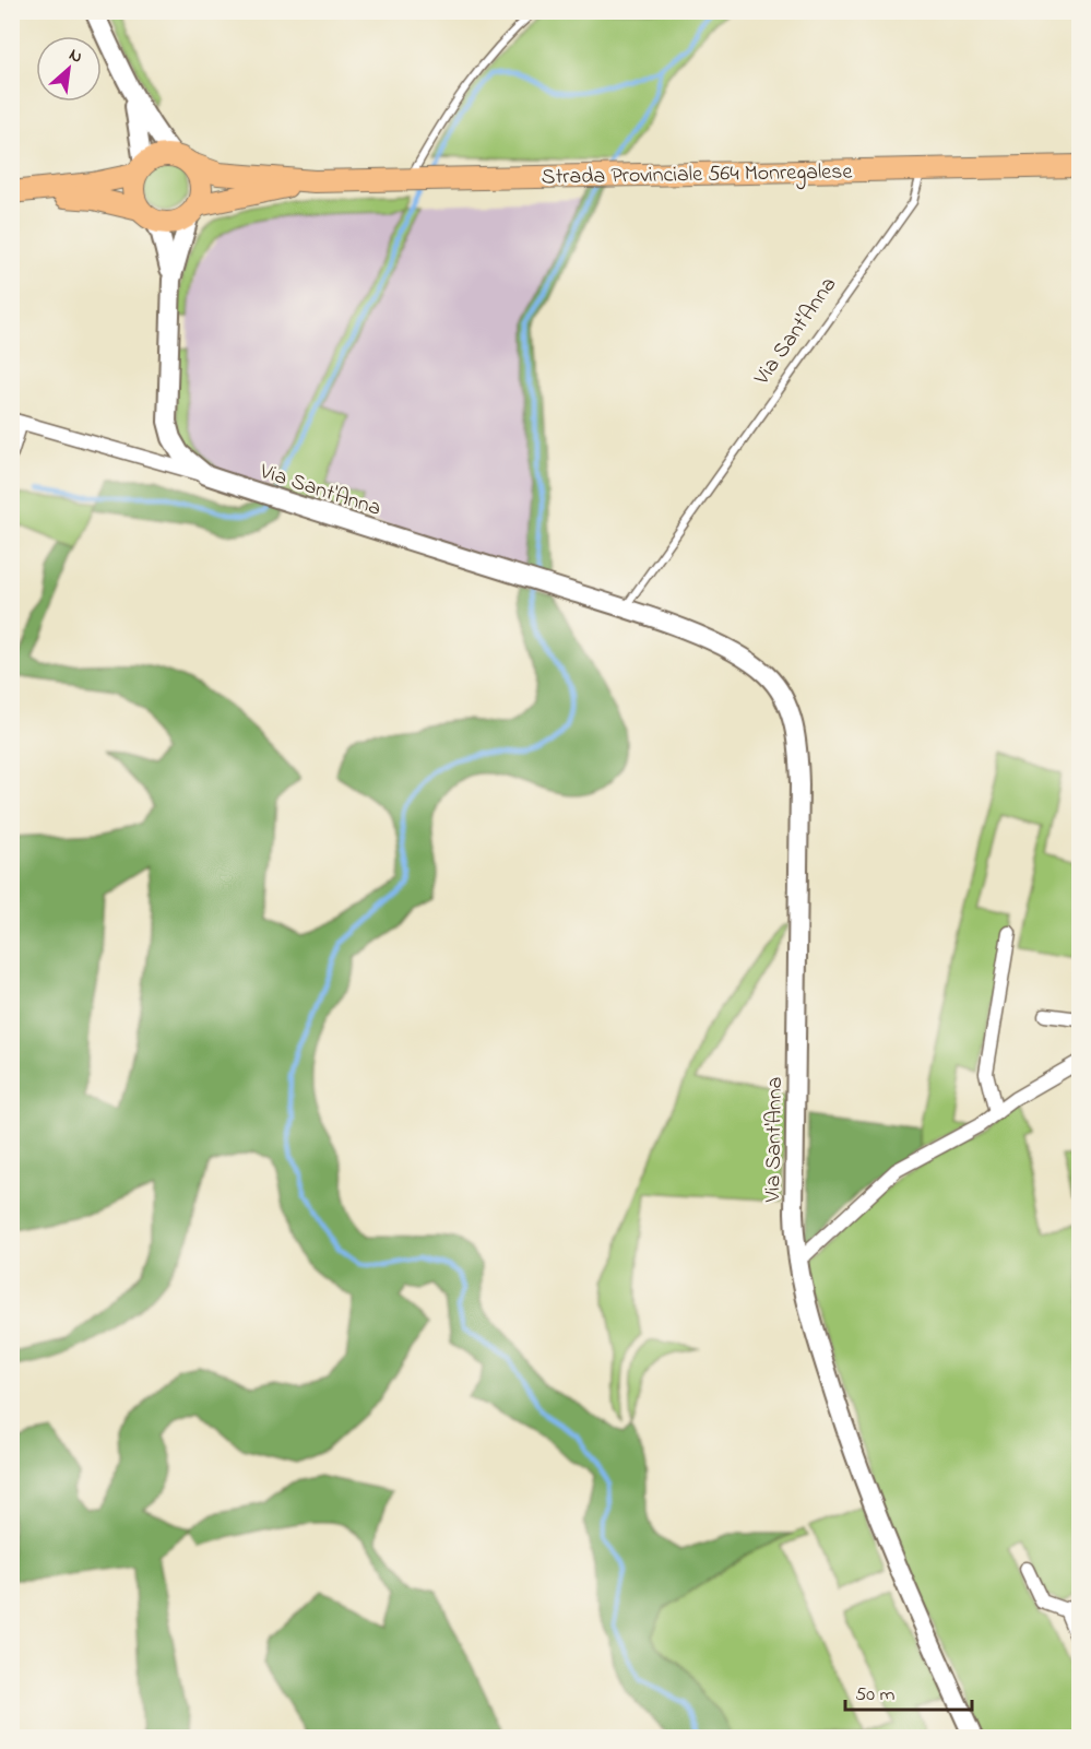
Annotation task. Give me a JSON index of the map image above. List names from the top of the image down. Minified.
{"streets":{"main road":["Strada Provinciale 564 Monregalese"],"street":["Via Sant'Anna"]},"crossings":[["Strada Provinciale 564 Monregalese","Via Sant'Anna"]],"scale_bar":"50 m","north":"top right"}
